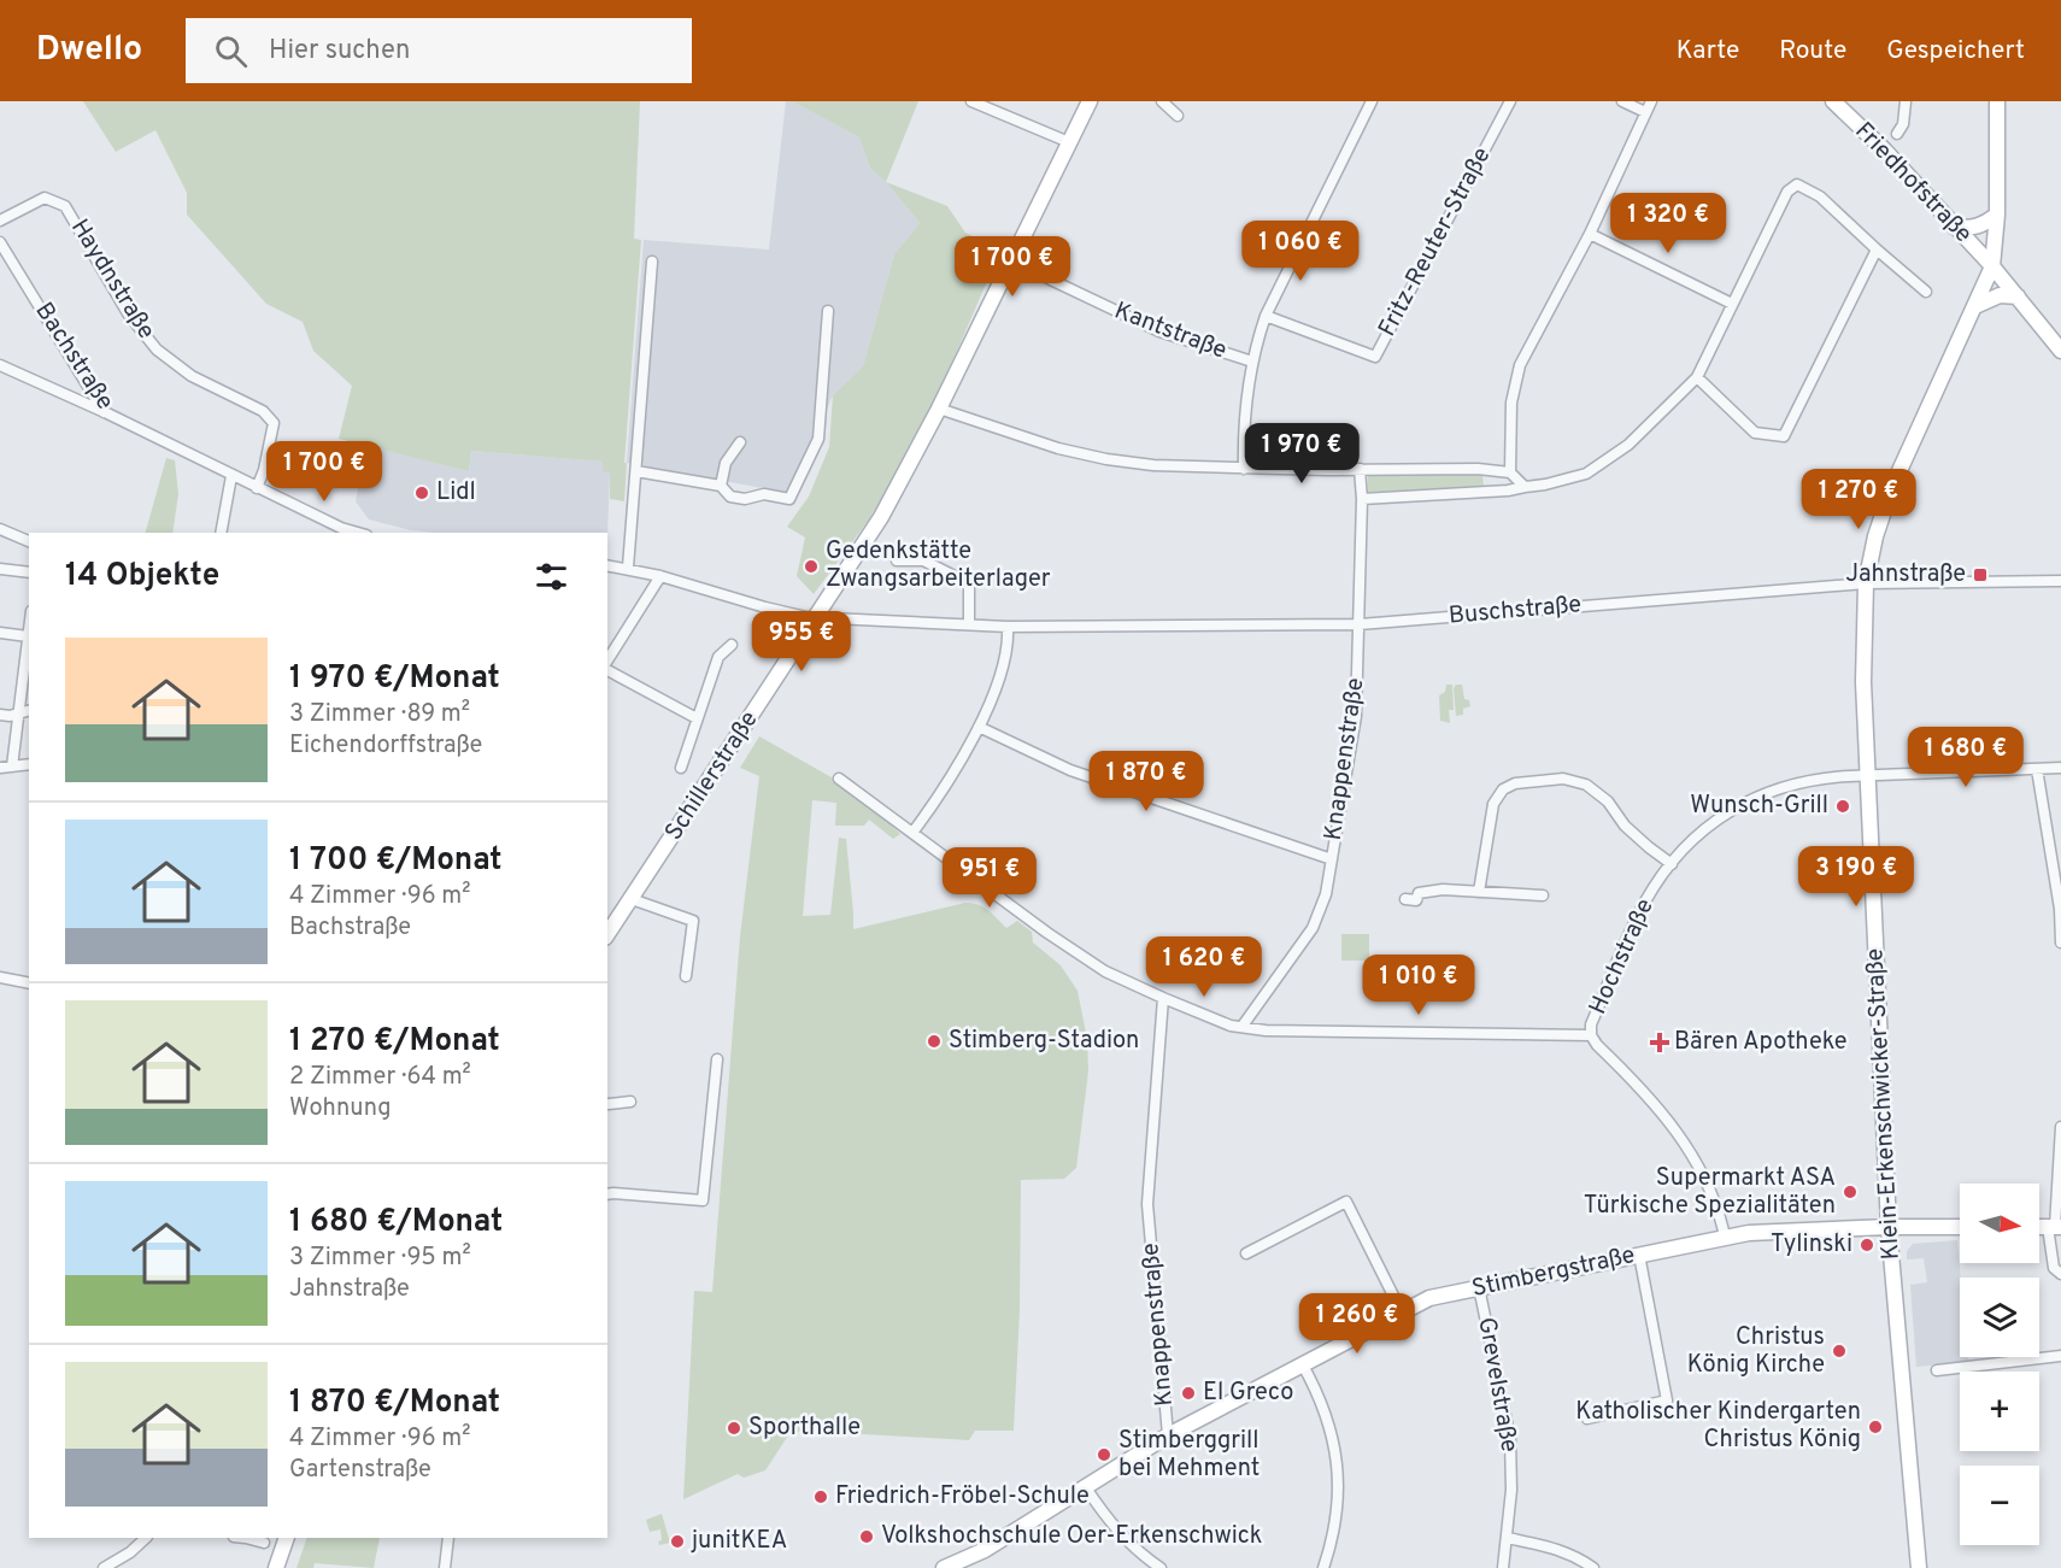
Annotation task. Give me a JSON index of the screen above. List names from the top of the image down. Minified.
{"streets":{"street":["Friedhofstraße","Fritz-Reuter-Straße","Haydnstraße","Kantstraße","Bachstraße","Buschstraße","Knappenstraße","Schillerstraße","Hochstraße","Klein-Erkenschwicker-Straße","Stimbergstraße","Grevelstraße"]},"crossings":[["Friedhofstraße","Klein-Erkenschwicker-Straße"],["Haydnstraße","Bachstraße"],["Kantstraße","Schillerstraße"],["Buschstraße","Knappenstraße"],["Buschstraße","Schillerstraße"],["Buschstraße","Klein-Erkenschwicker-Straße"],["Knappenstraße","Stimbergstraße"],["Hochstraße","Klein-Erkenschwicker-Straße"],["Hochstraße","Stimbergstraße"],["Klein-Erkenschwicker-Straße","Stimbergstraße"],["Stimbergstraße","Grevelstraße"]],"places":{"other":["Lidl","Gedenkstätte Zwangsarbeiterlager","Wunsch-Grill","Stimberg-Stadion","Supermarkt ASA Türkische Spezialitäten","Tylinski","Christus König Kirche","El Greco","Katholischer Kindergarten Christus König","Sporthalle","Stimberggrill bei Mehment","Friedrich-Fröbel-Schule","Volkshochschule Oer-Erkenschwick","junitKEA"],"transit":["Jahnstraße"],"health":["Bären Apotheke"]},"north":"right","page":{"header":"Dwello","search":"Hier suchen","nav":["Karte","Route","Gespeichert"],"price":["1 320 €","1 060 €","1 700 €","1 970 €","1 700 €","1 270 €","955 €","1 680 €","1 870 €","3 190 €","951 €","1 620 €","1 010 €","1 260 €"],"heading":"14 Objekte","list":[{"name":"1 970 €/Monat","note":"3 Zimmer · 89 m² · Eichendorffstraße"},{"name":"1 700 €/Monat","note":"4 Zimmer · 96 m² · Bachstraße"},{"name":"1 270 €/Monat","note":"2 Zimmer · 64 m² · Wohnung"},{"name":"1 680 €/Monat","note":"3 Zimmer · 95 m² · Jahnstraße"},{"name":"1 870 €/Monat","note":"4 Zimmer · 96 m² · Gartenstraße"}],"map_buttons":["+","−"]}}
